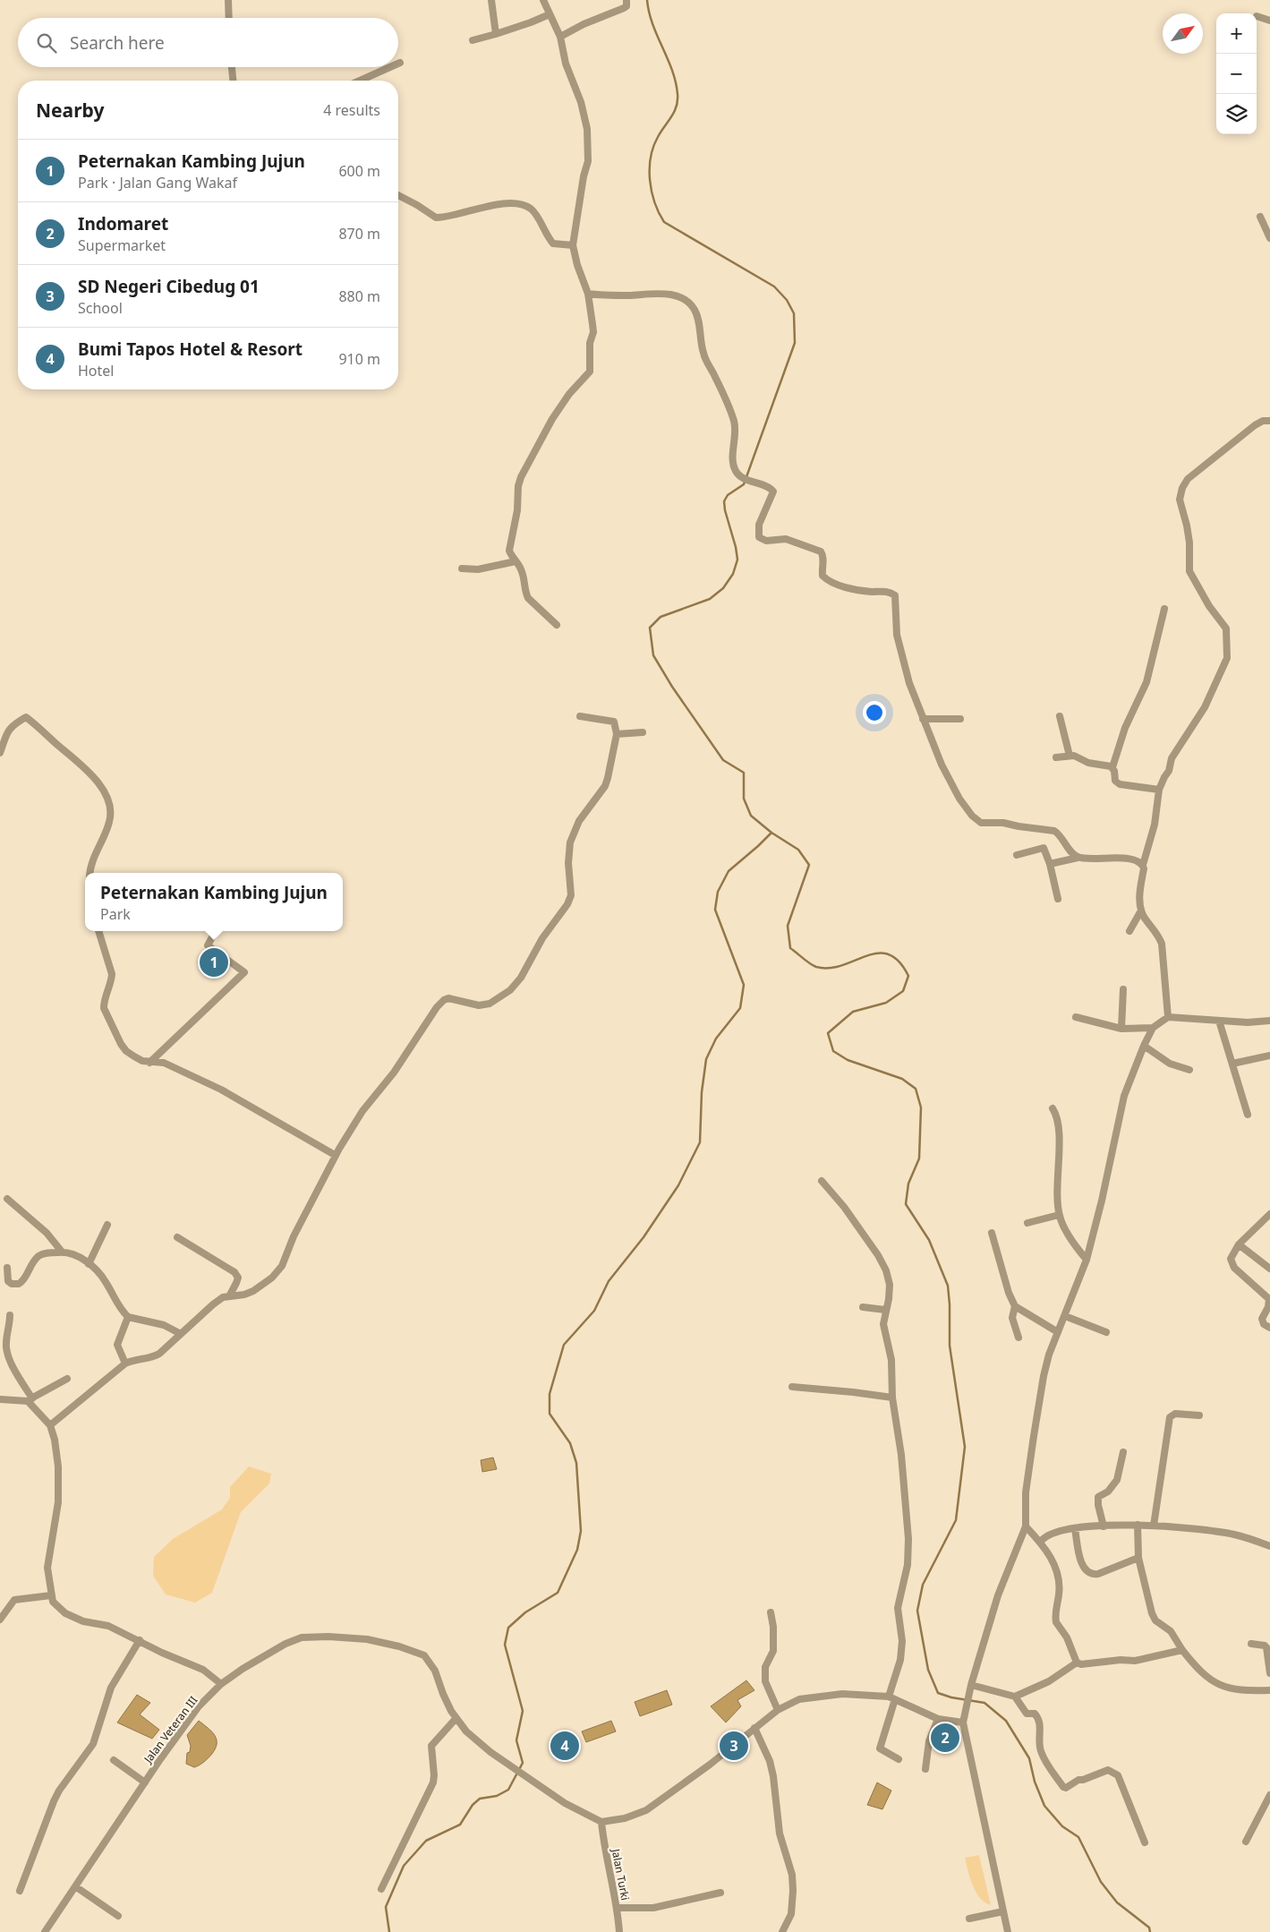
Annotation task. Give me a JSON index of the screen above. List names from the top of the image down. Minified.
{"streets":{"street":["Jalan Veteran III","Jalan Turki"]},"crossings":[["Jalan Veteran III","Jalan Turki"]],"north":"top right","page":{"map_buttons":["+","−"],"search":"Search here","heading":["Nearby","4 results"],"list":[{"mark":"1","name":"Peternakan Kambing Jujun","note":"Park · Jalan Gang Wakaf","value":"600 m"},{"mark":"2","name":"Indomaret","note":"Supermarket","value":"870 m"},{"mark":"3","name":"SD Negeri Cibedug 01","note":"School","value":"880 m"},{"mark":"4","name":"Bumi Tapos Hotel & Resort","note":"Hotel","value":"910 m"}],"popup":["Peternakan Kambing Jujun","Park"],"pins":["1","2","3","4"]}}
